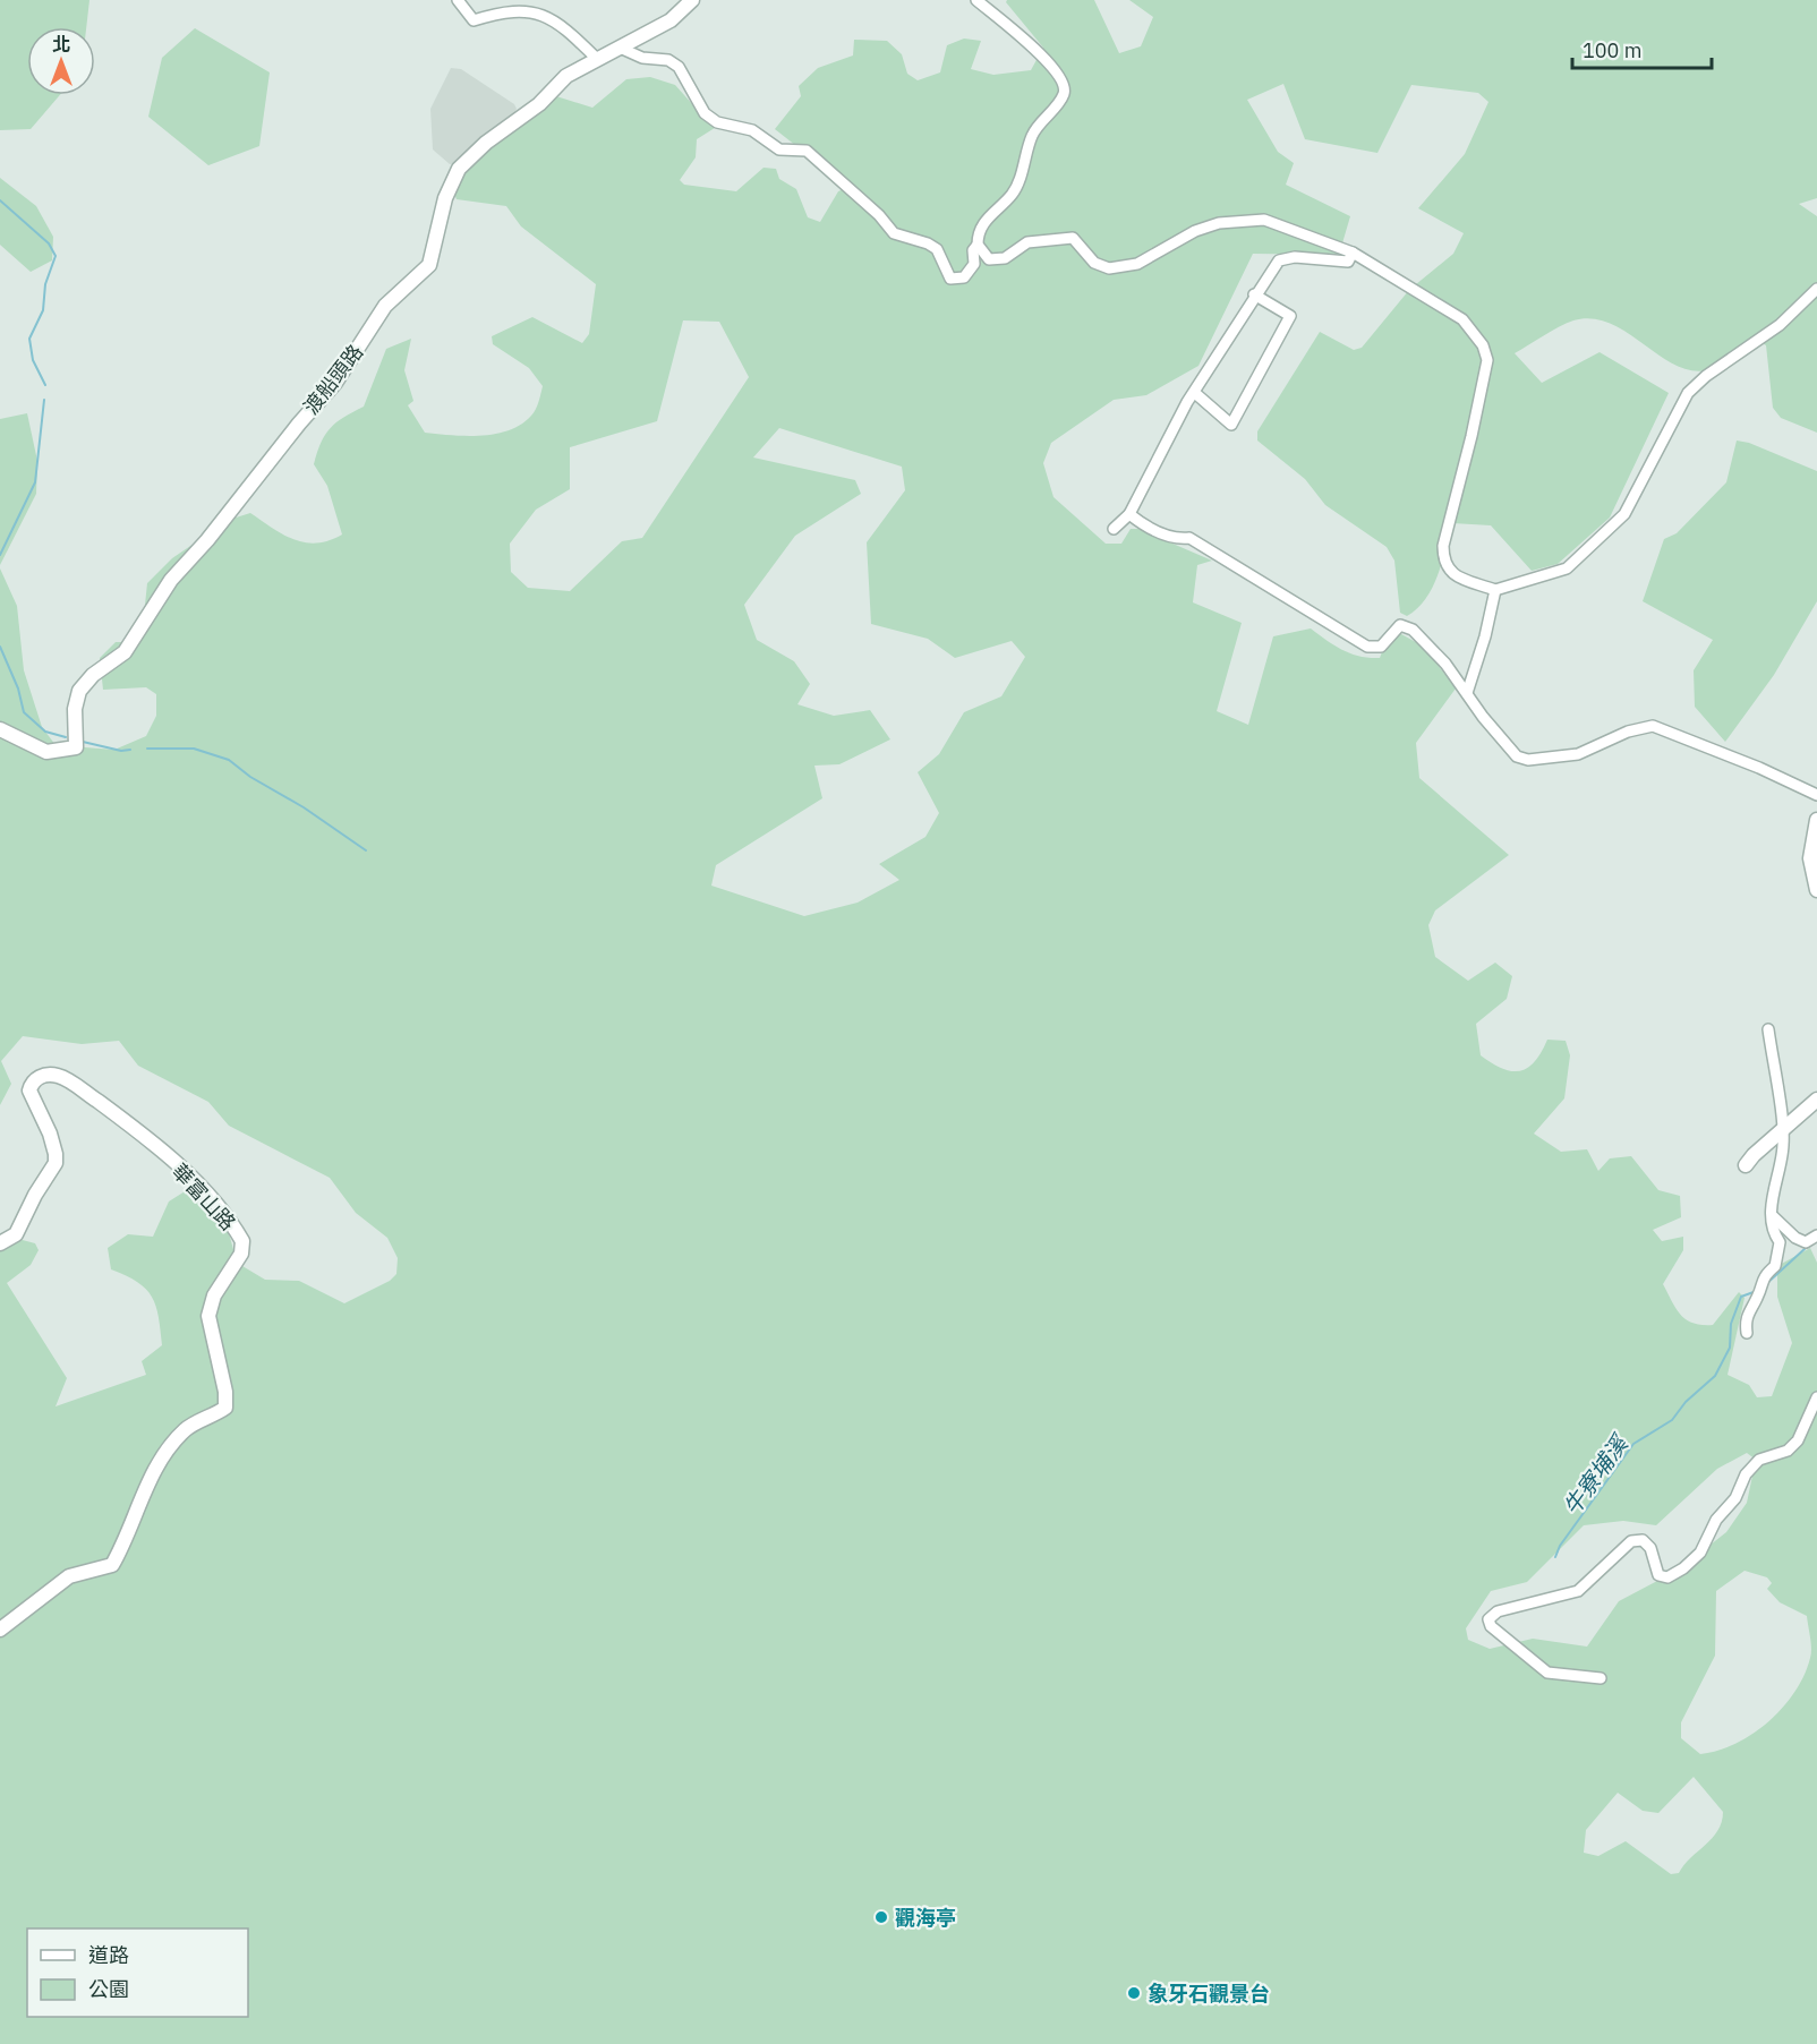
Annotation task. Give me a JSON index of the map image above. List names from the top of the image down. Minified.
{"streets":{"street":["渡船頭路","華富山路"]},"water":["牛寮埔溪"],"places":["觀海亭","象牙石觀景台"],"legend":["道路","公園"],"scale_bar":"100 m","north":"top"}
